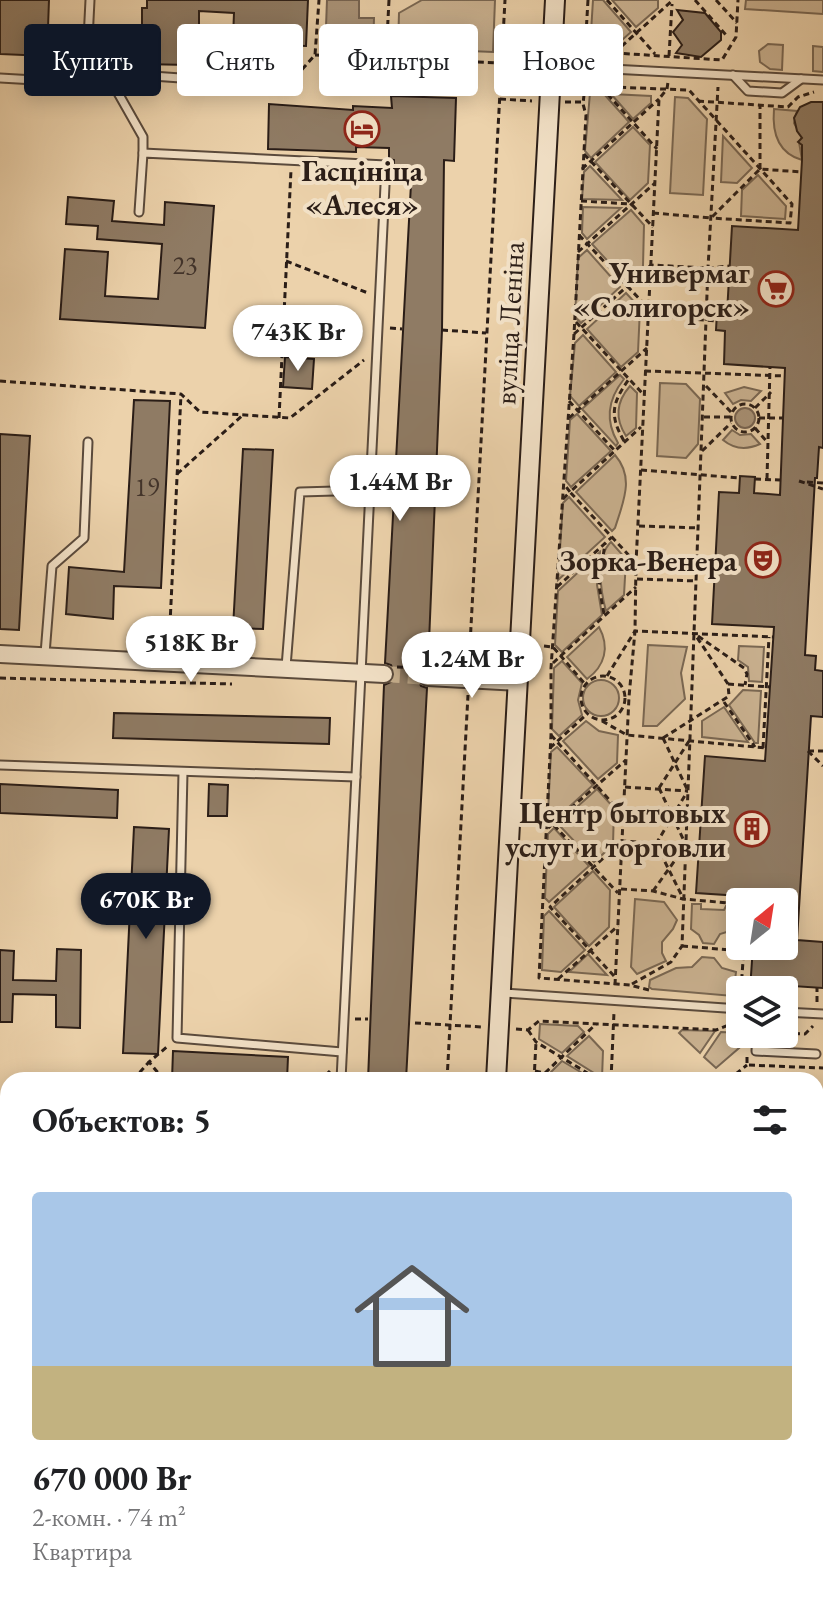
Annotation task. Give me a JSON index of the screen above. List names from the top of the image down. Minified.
{"streets":{"main road":["вуліца Леніна"]},"places":{"hotel":["Гасцініца «Алеся»"],"supermarket":["Универмаг «Солигорск»"],"theatre":["Зорка-Венера"],"building":["Центр бытовых услуг и торговли"]},"house_numbers":["23","19"],"north":"top right","page":{"chip":["Купить","Снять","Фильтры","Новое"],"price":["743K Br","1.44M Br","518K Br","1.24M Br","670K Br"],"heading":"Объектов: 5","list":[{"name":"670 000 Br","note":"2-комн. · 74 m² · Квартира"}]}}
